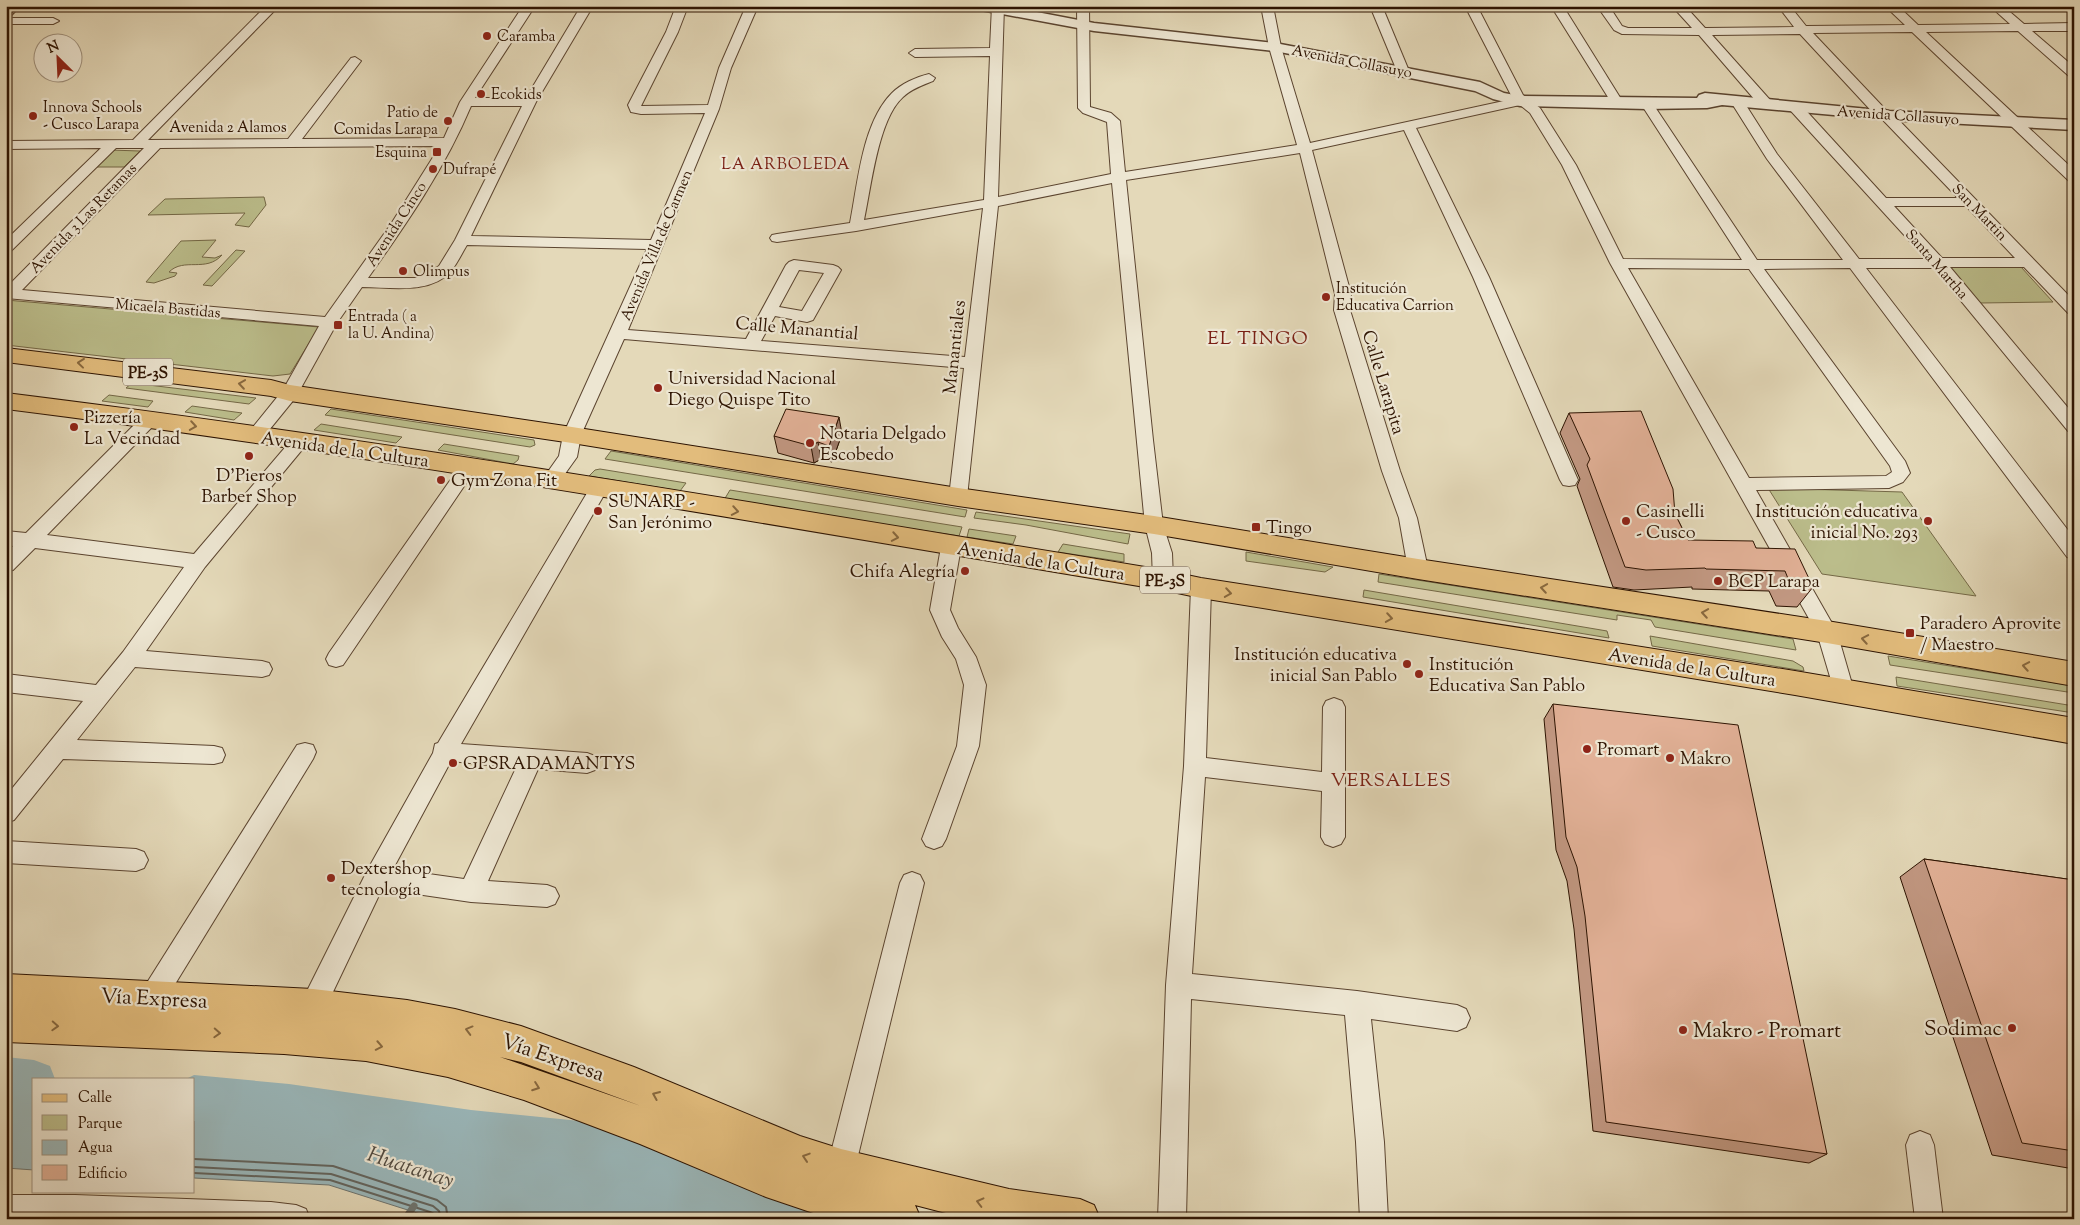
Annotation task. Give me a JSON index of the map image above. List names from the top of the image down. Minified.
{"streets":{"main road":["PE-3S","Avenida de la Cultura","Vía Expresa"],"street":["Avenida Collasuyo","Avenida 2 Alamos","San Martin","Avenida 3 Las Retamas","Avenida Cinco","Avenida Villa de Carmen","Santa Martha","Micaela Bastidas","Calle Manantial","Manantiales","Calle Larapita"]},"crossings":[["Avenida Collasuyo","San Martin"],["Avenida Collasuyo","Santa Martha"],["Avenida Collasuyo","Manantiales"],["Avenida Collasuyo","Calle Larapita"],["Avenida 2 Alamos","Avenida 3 Las Retamas"],["Avenida 2 Alamos","Avenida Cinco"],["Avenida 3 Las Retamas","Micaela Bastidas"],["Avenida Cinco","Micaela Bastidas"],["Avenida Cinco","PE-3S"],["Avenida Cinco","Avenida de la Cultura"],["Avenida Villa de Carmen","Calle Manantial"],["Avenida Villa de Carmen","PE-3S"],["Avenida Villa de Carmen","Avenida de la Cultura"],["Calle Manantial","Manantiales"],["Manantiales","PE-3S"],["PE-3S","Calle Larapita"]],"districts":["LA ARBOLEDA","EL TINGO","VERSALLES"],"water":["Huatanay"],"places":{"other":["Caramba","Ecokids","Innova Schools - Cusco Larapa","Patio de Comidas Larapa","Dufrapé","Olimpus","Institución Educativa Carrion","Universidad Nacional Diego Quispe Tito","Pizzería La Vecindad","Notaria Delgado Escobedo","D'Pieros Barber Shop","Gym Zona Fit","SUNARP - San Jerónimo","Casinelli - Cusco","Institución educativa inicial No. 293","Chifa Alegría","BCP Larapa","Institución educativa inicial San Pablo","Institución Educativa San Pablo","Promart","Makro","GPSRADAMANTYS","Dextershop tecnología","Sodimac","Makro - Promart"],"transit":["Esquina","Entrada ( a la U. Andina)","Tingo","Paradero Aprovite / Maestro"]},"legend":["Calle","Parque","Agua","Edificio"],"north":"top left"}
